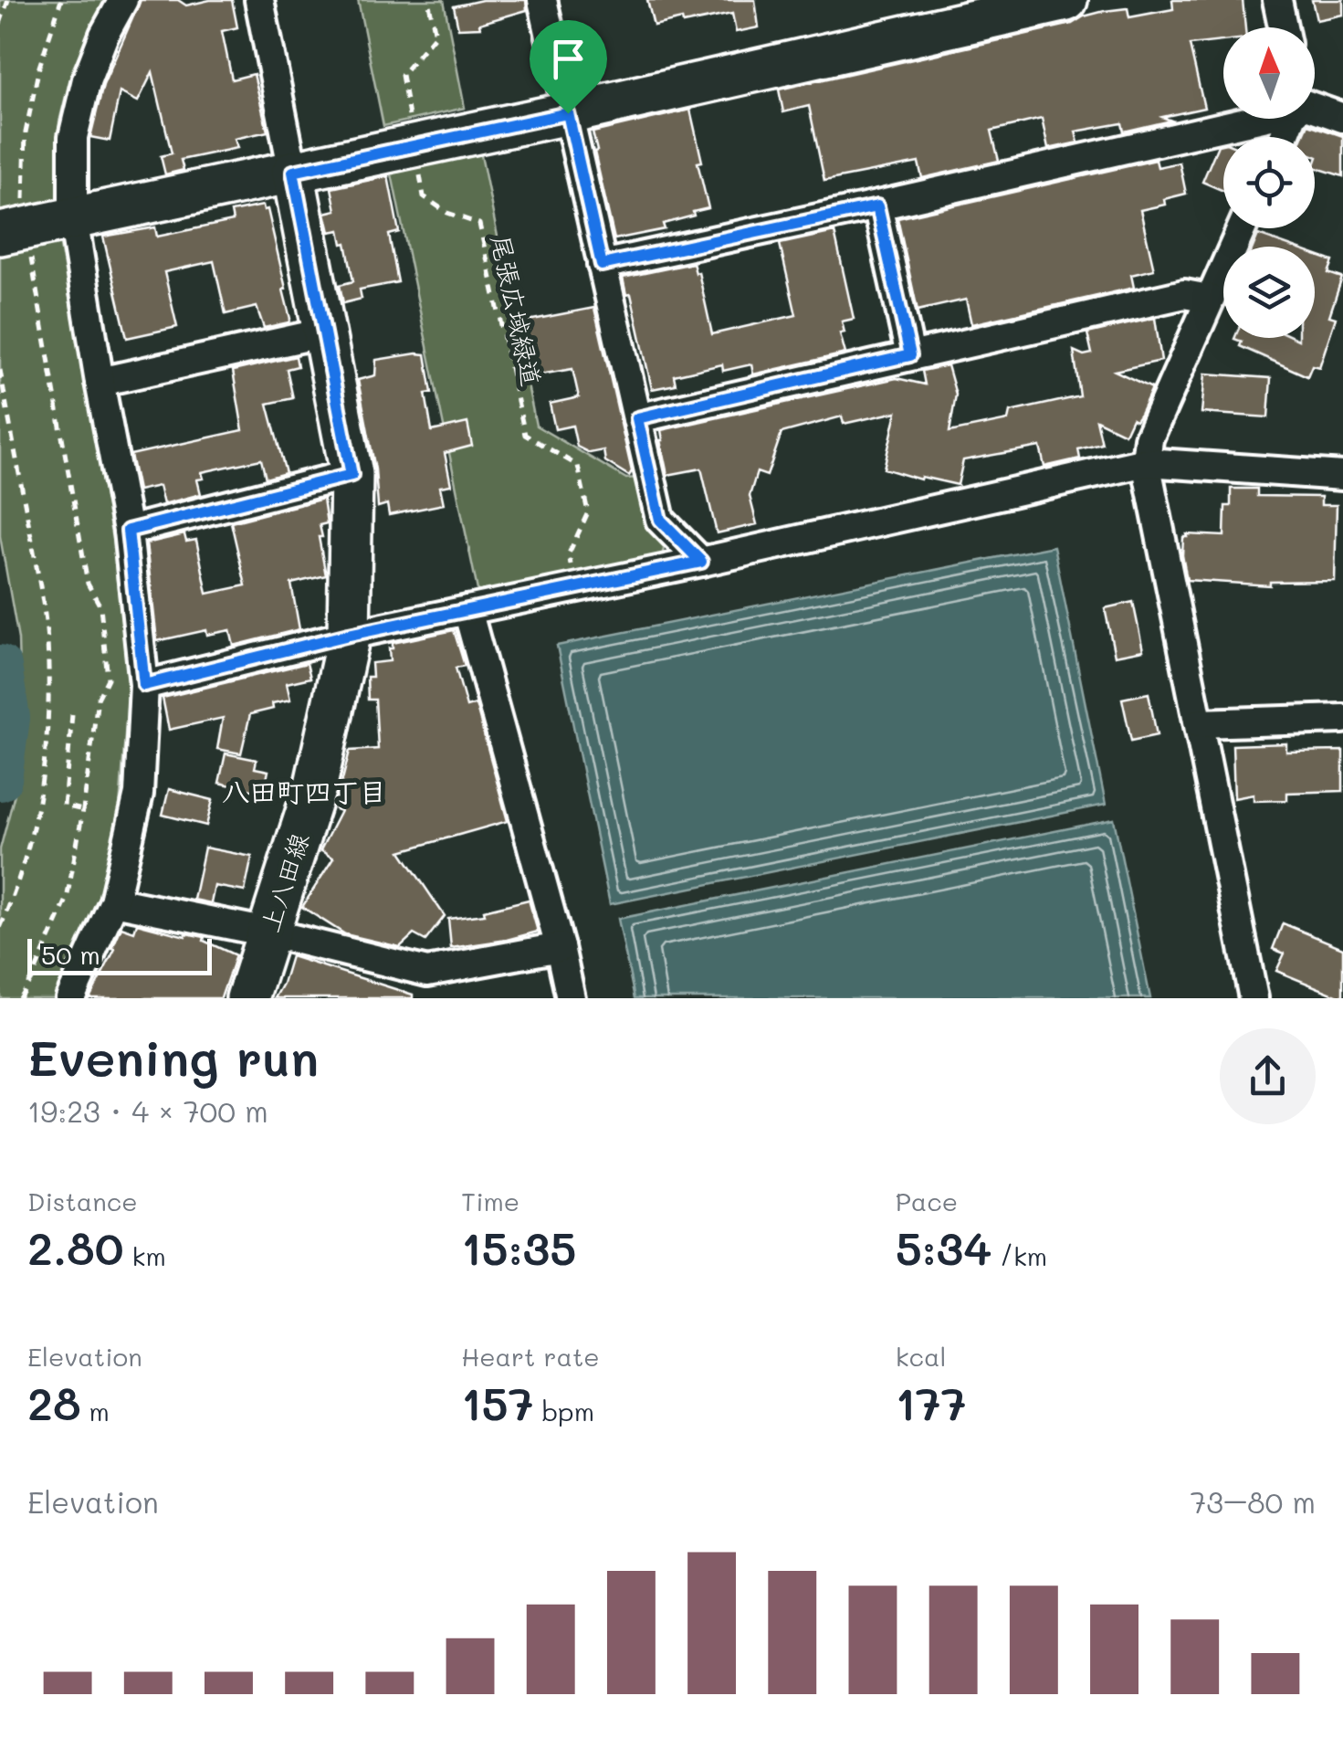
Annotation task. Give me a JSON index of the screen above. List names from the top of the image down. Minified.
{"streets":{"street":["上八田線"],"path":["尾張広域緑道"]},"districts":["八田町四丁目"],"scale_bar":"50 m","north":"top","page":{"scale":"50 m","heading":["Evening run","19:23 · 4 × 700 m"],"stats":[["Distance","2.80 km"],["Time","15:35"],["Pace","5:34 /km"],["Elevation","28 m"],["Heart rate","157 bpm"],["kcal","177"]],"chart":["Elevation","73–80 m"]}}
